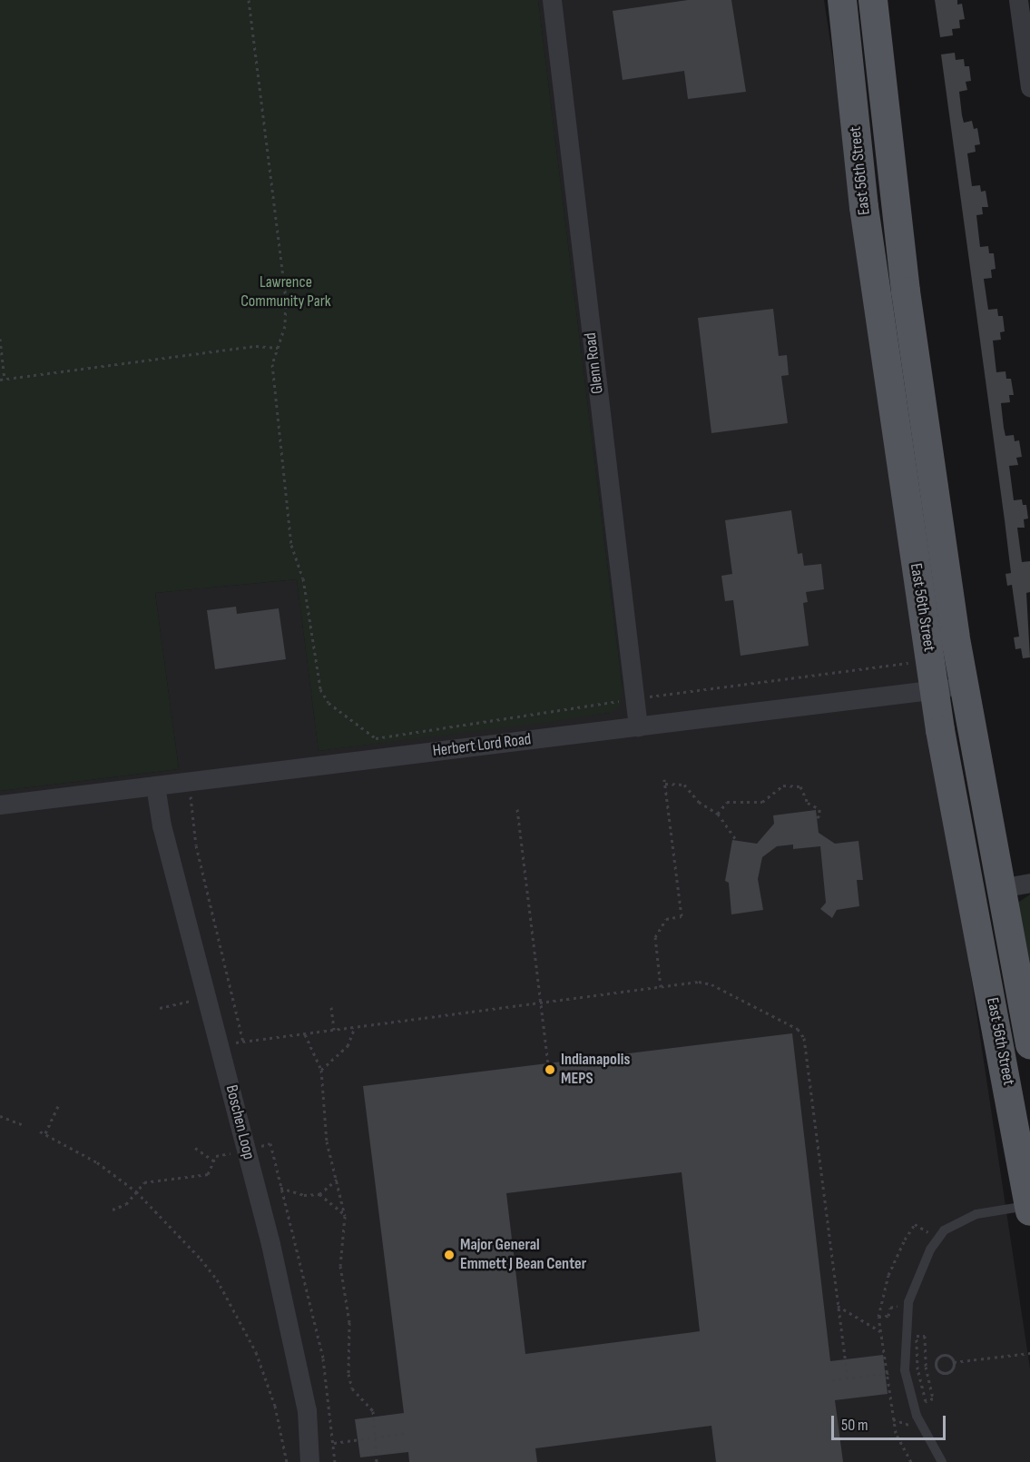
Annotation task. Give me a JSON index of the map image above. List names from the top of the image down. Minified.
{"streets":{"main road":["East 56th Street"],"street":["Glenn Road","Herbert Lord Road","Boschen Loop"]},"crossings":[["East 56th Street","Herbert Lord Road"],["Glenn Road","Herbert Lord Road"],["Herbert Lord Road","Boschen Loop"]],"parks":["Lawrence Community Park"],"places":["Indianapolis MEPS","Major General Emmett J Bean Center"],"scale_bar":"50 m"}
